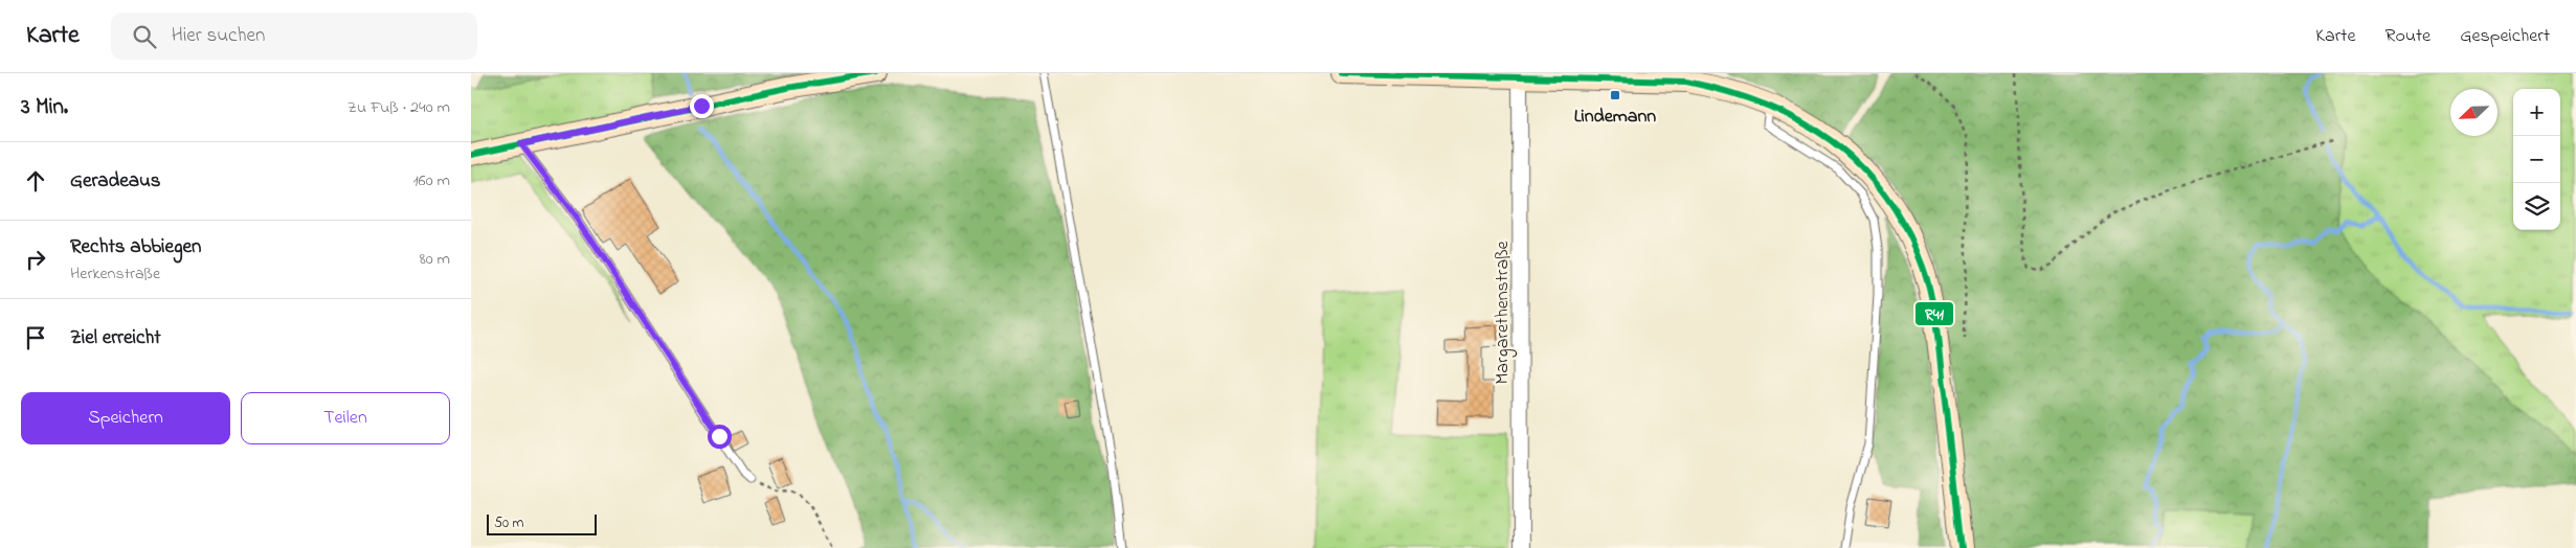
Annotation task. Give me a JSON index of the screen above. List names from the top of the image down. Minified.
{"streets":{"street":["Margarethenstraße"]},"places":{"transit":["Lindemann"]},"lines":["transit line R41"],"scale_bar":"50 m","north":"bottom left","page":{"header":"Karte","search":"Hier suchen","nav":["Karte","Route","Gespeichert"],"heading":["3 Min.","Zu Fuß · 240 m"],"map_buttons":["+","−"],"list":[["Geradeaus","160 m"],["Rechts abbiegen","Herkenstraße","80 m"],"Ziel erreicht"],"buttons":["Speichern","Teilen"],"scale":"50 m"}}
